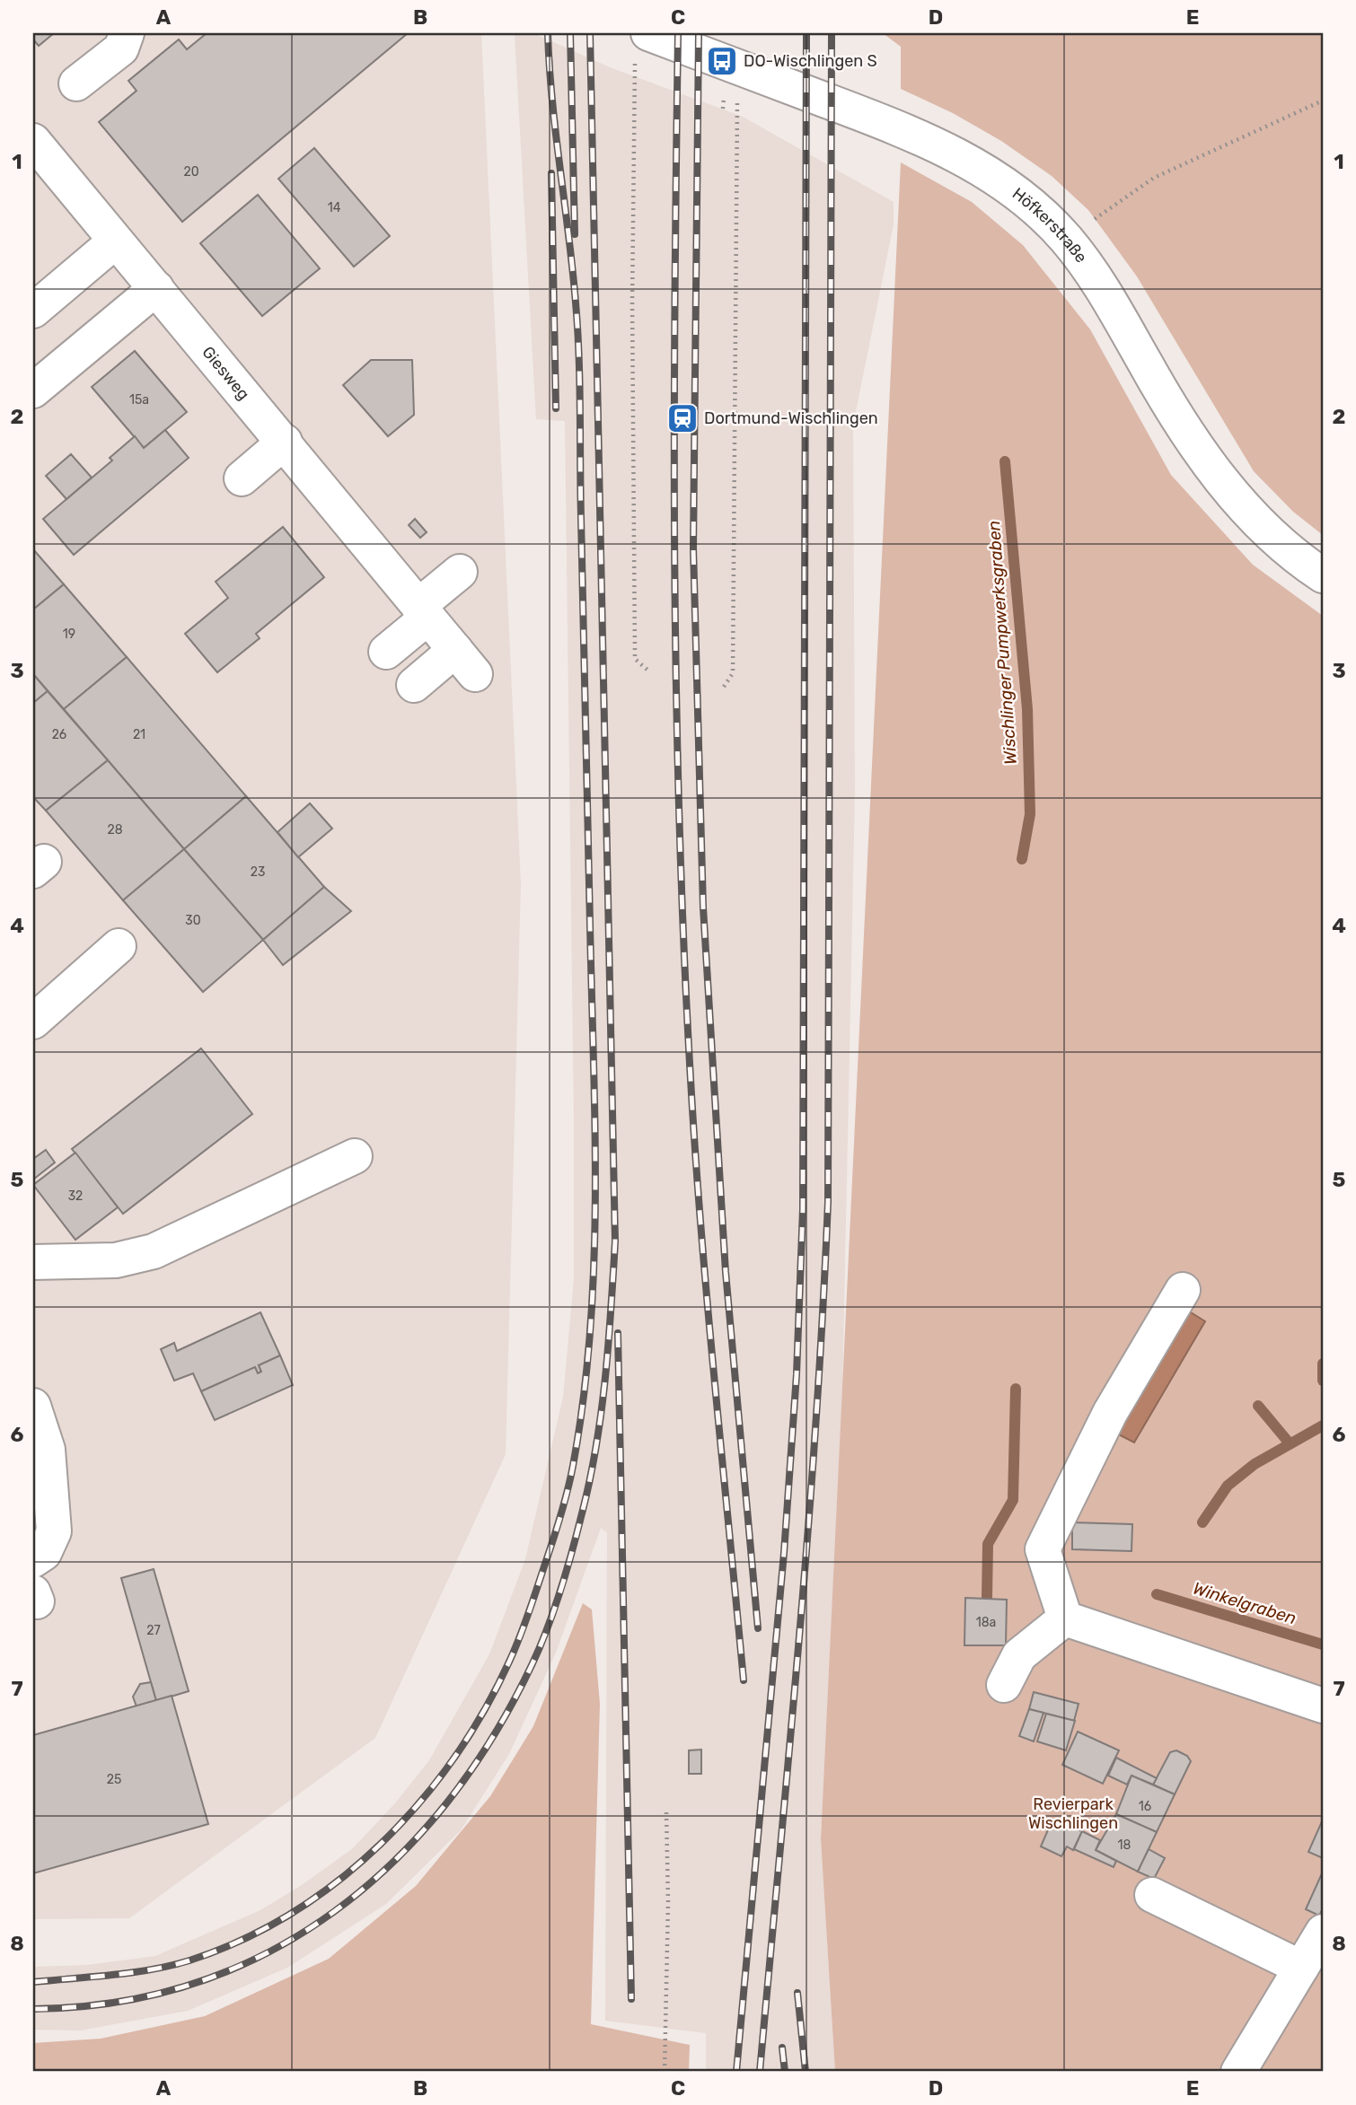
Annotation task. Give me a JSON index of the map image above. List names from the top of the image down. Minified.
{"streets":{"street":["Höfkerstraße","Giesweg"]},"water":["Wischlinger Pumpwerksgraben","Winkelgraben"],"parks":["Revierpark Wischlingen"],"places":{"bus stop":["DO-Wischlingen S"],"station":["Dortmund-Wischlingen"]},"house_numbers":["20","14","15a","19","26","21","28","23","30","32","18a","27","25","16","18"],"grid":{"columns":["A","B","C","D","E"],"rows":["1","2","3","4","5","6","7","8"]}}
